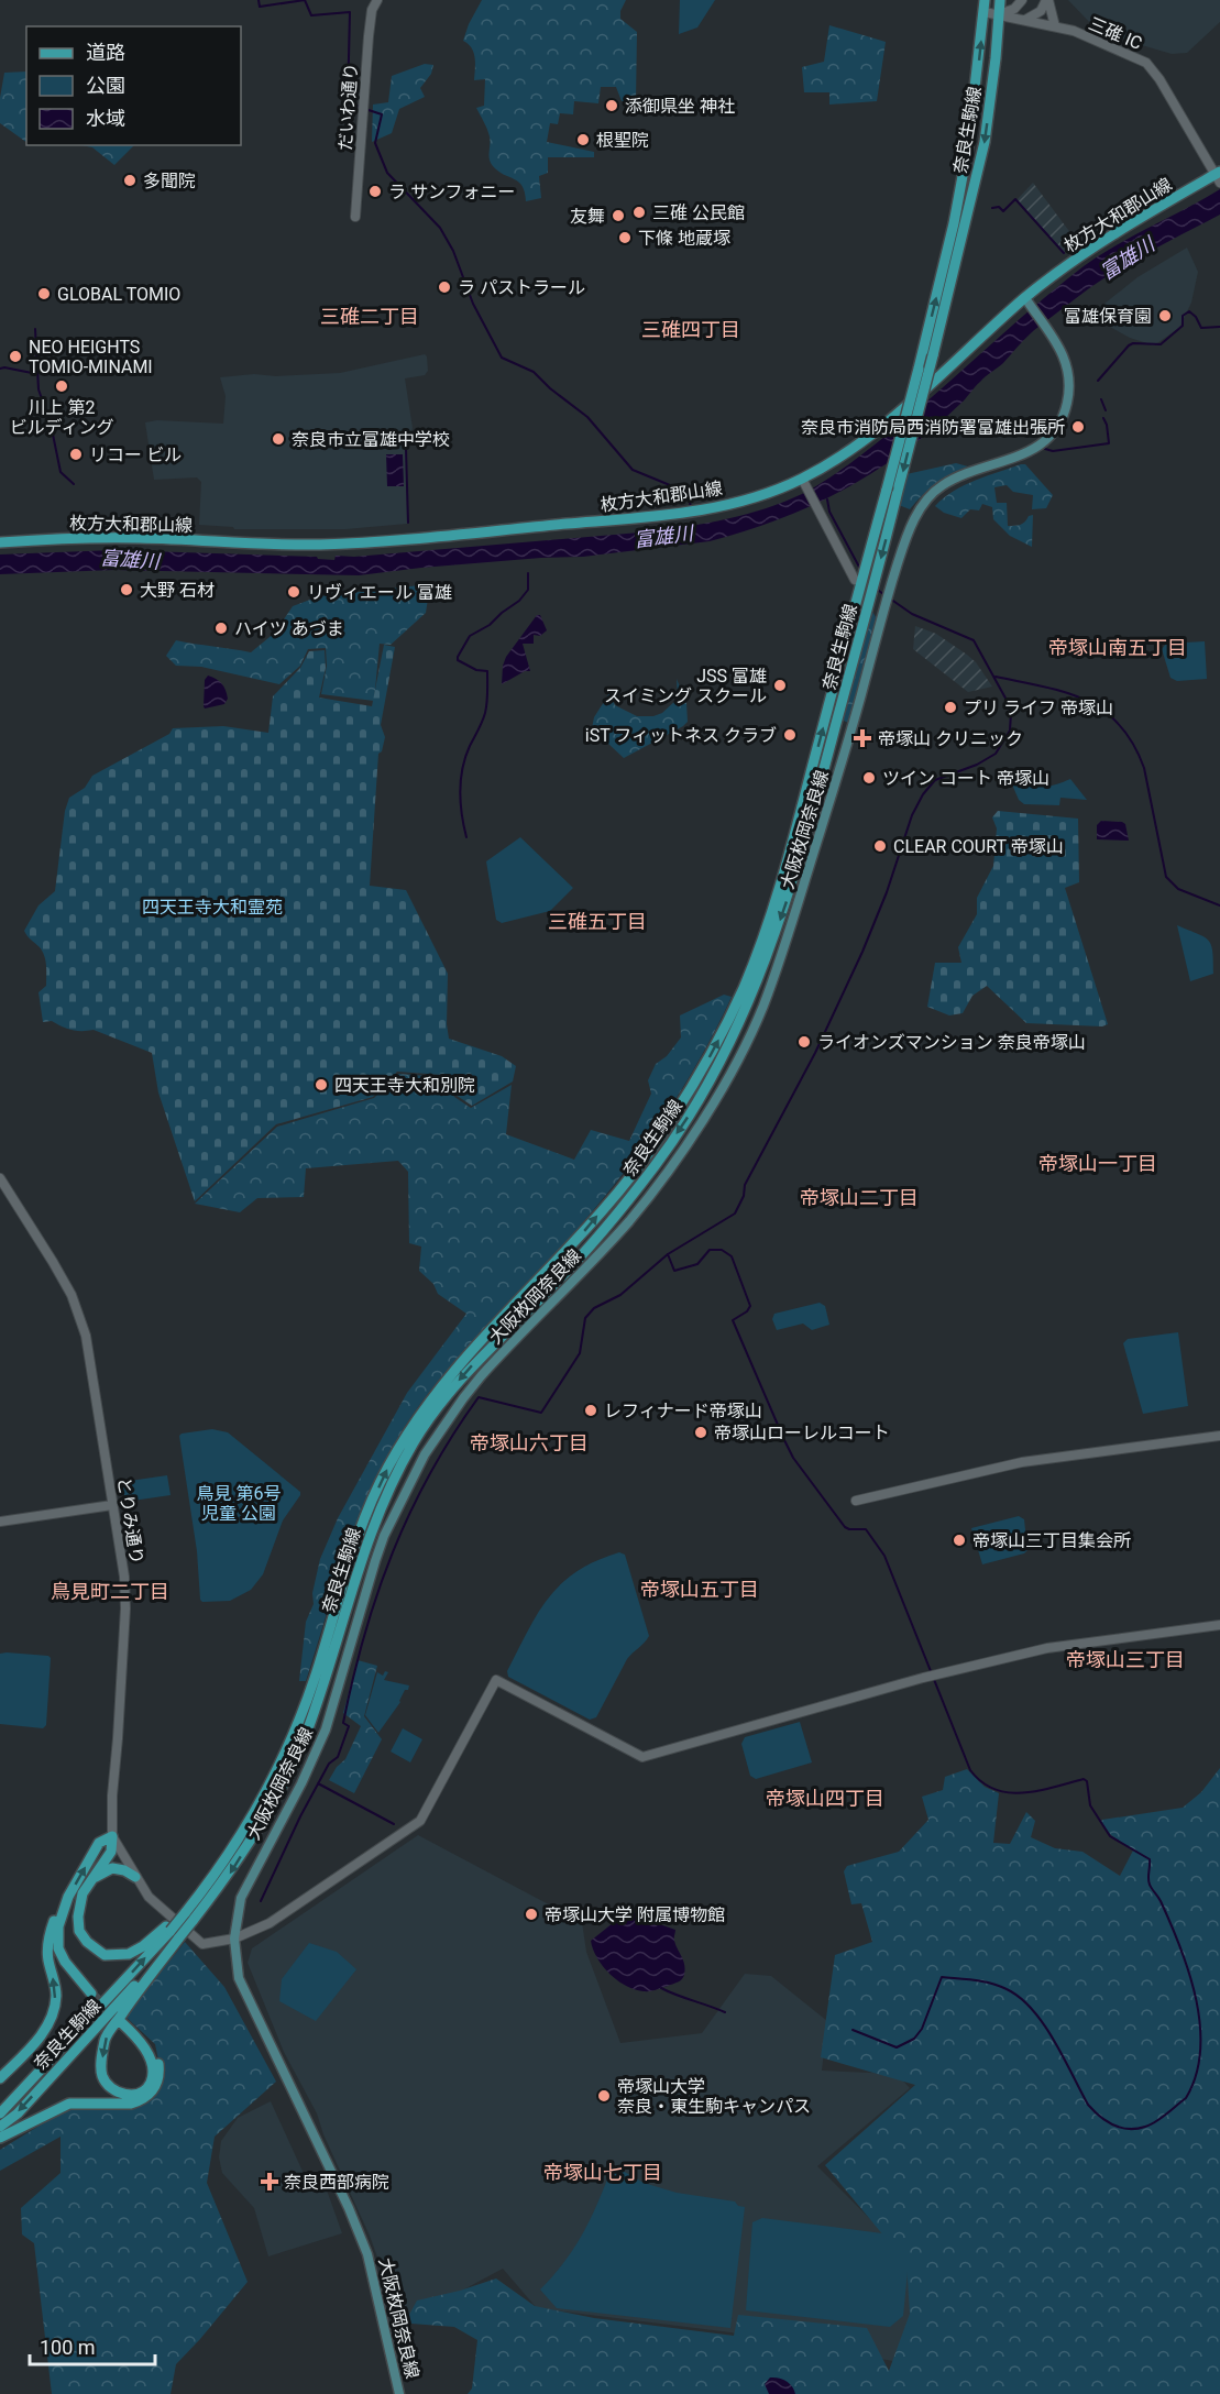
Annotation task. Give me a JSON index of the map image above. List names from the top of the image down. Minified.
{"streets":{"main road":["奈良生駒線","枚方大和郡山線","大阪枚岡奈良線"],"street":["三碓 IC","だいわ通り","とりみ通り"]},"crossings":[["三碓 IC","奈良生駒線"],["三碓 IC","枚方大和郡山線"],["枚方大和郡山線","大阪枚岡奈良線"]],"districts":["三碓二丁目","三碓四丁目","帝塚山南五丁目","三碓五丁目","帝塚山一丁目","帝塚山二丁目","帝塚山六丁目","帝塚山五丁目","鳥見町二丁目","帝塚山三丁目","帝塚山四丁目","帝塚山七丁目"],"water":["富雄川"],"parks":["四天王寺大和霊苑","鳥見 第6号 児童 公園"],"places":{"other":["添御県坐 神社","根聖院","多聞院","ラ サンフォニー","三碓 公民館","友舞","下條 地蔵塚","ラ パストラール","GLOBAL TOMIO","富雄保育園","NEO HEIGHTS TOMIO-MINAMI","川上 第2 ビルディング","奈良市消防局西消防署富雄出張所","奈良市立富雄中学校","リコー ビル","大野 石材","リヴィエール 富雄","ハイツ あづま","JSS 富雄 スイミング スクール","プリ ライフ 帝塚山","iST フィットネス クラブ","ツイン コート 帝塚山","CLEAR COURT 帝塚山","ライオンズマンション 奈良帝塚山","四天王寺大和別院","レフィナード帝塚山","帝塚山ローレルコート","帝塚山三丁目集会所","帝塚山大学 附属博物館","帝塚山大学 奈良・東生駒キャンパス"],"health":["帝塚山 クリニック","奈良西部病院"]},"legend":["道路","公園","水域"],"scale_bar":"100 m"}
